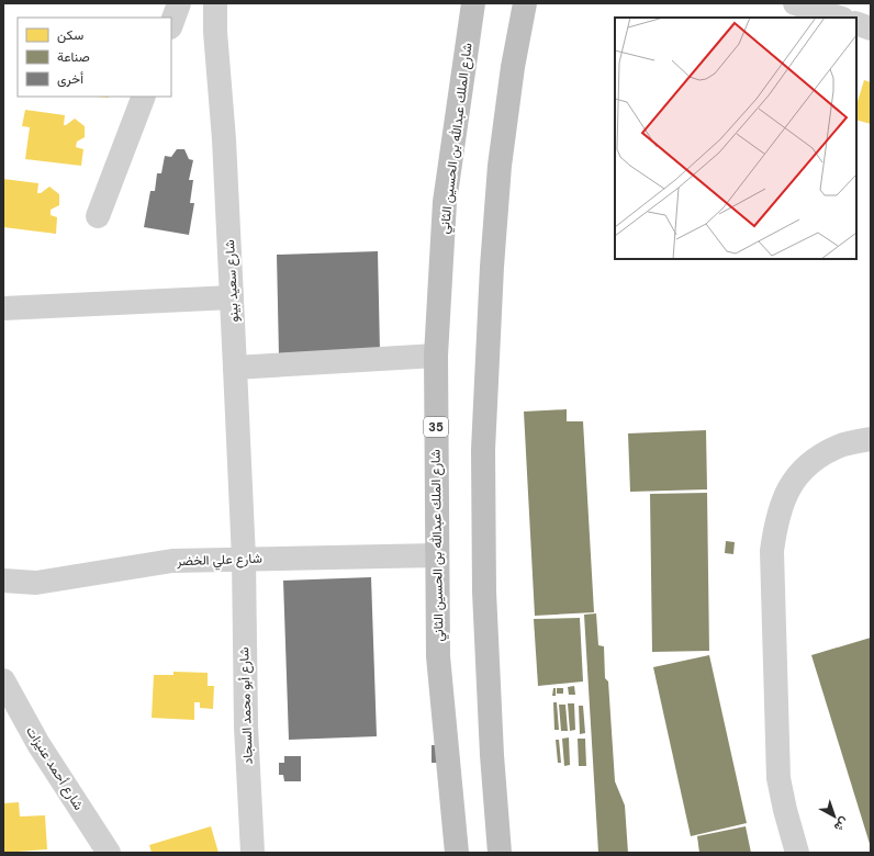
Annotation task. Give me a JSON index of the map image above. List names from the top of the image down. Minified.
{"streets":{"highway":["شارع الملك عبدالله بن الحسين الثاني","35"],"street":["شارع سعيد بينو","شارع علي الخضر","شارع أبو محمد السجاد","شارع أحمد عنيزات"]},"crossings":[["شارع الملك عبدالله بن الحسين الثاني","شارع علي الخضر"],["شارع سعيد بينو","شارع علي الخضر"],["شارع سعيد بينو","شارع أبو محمد السجاد"],["شارع علي الخضر","شارع أبو محمد السجاد"]],"legend":["سكن","صناعة","أخرى"],"north":"bottom right"}
